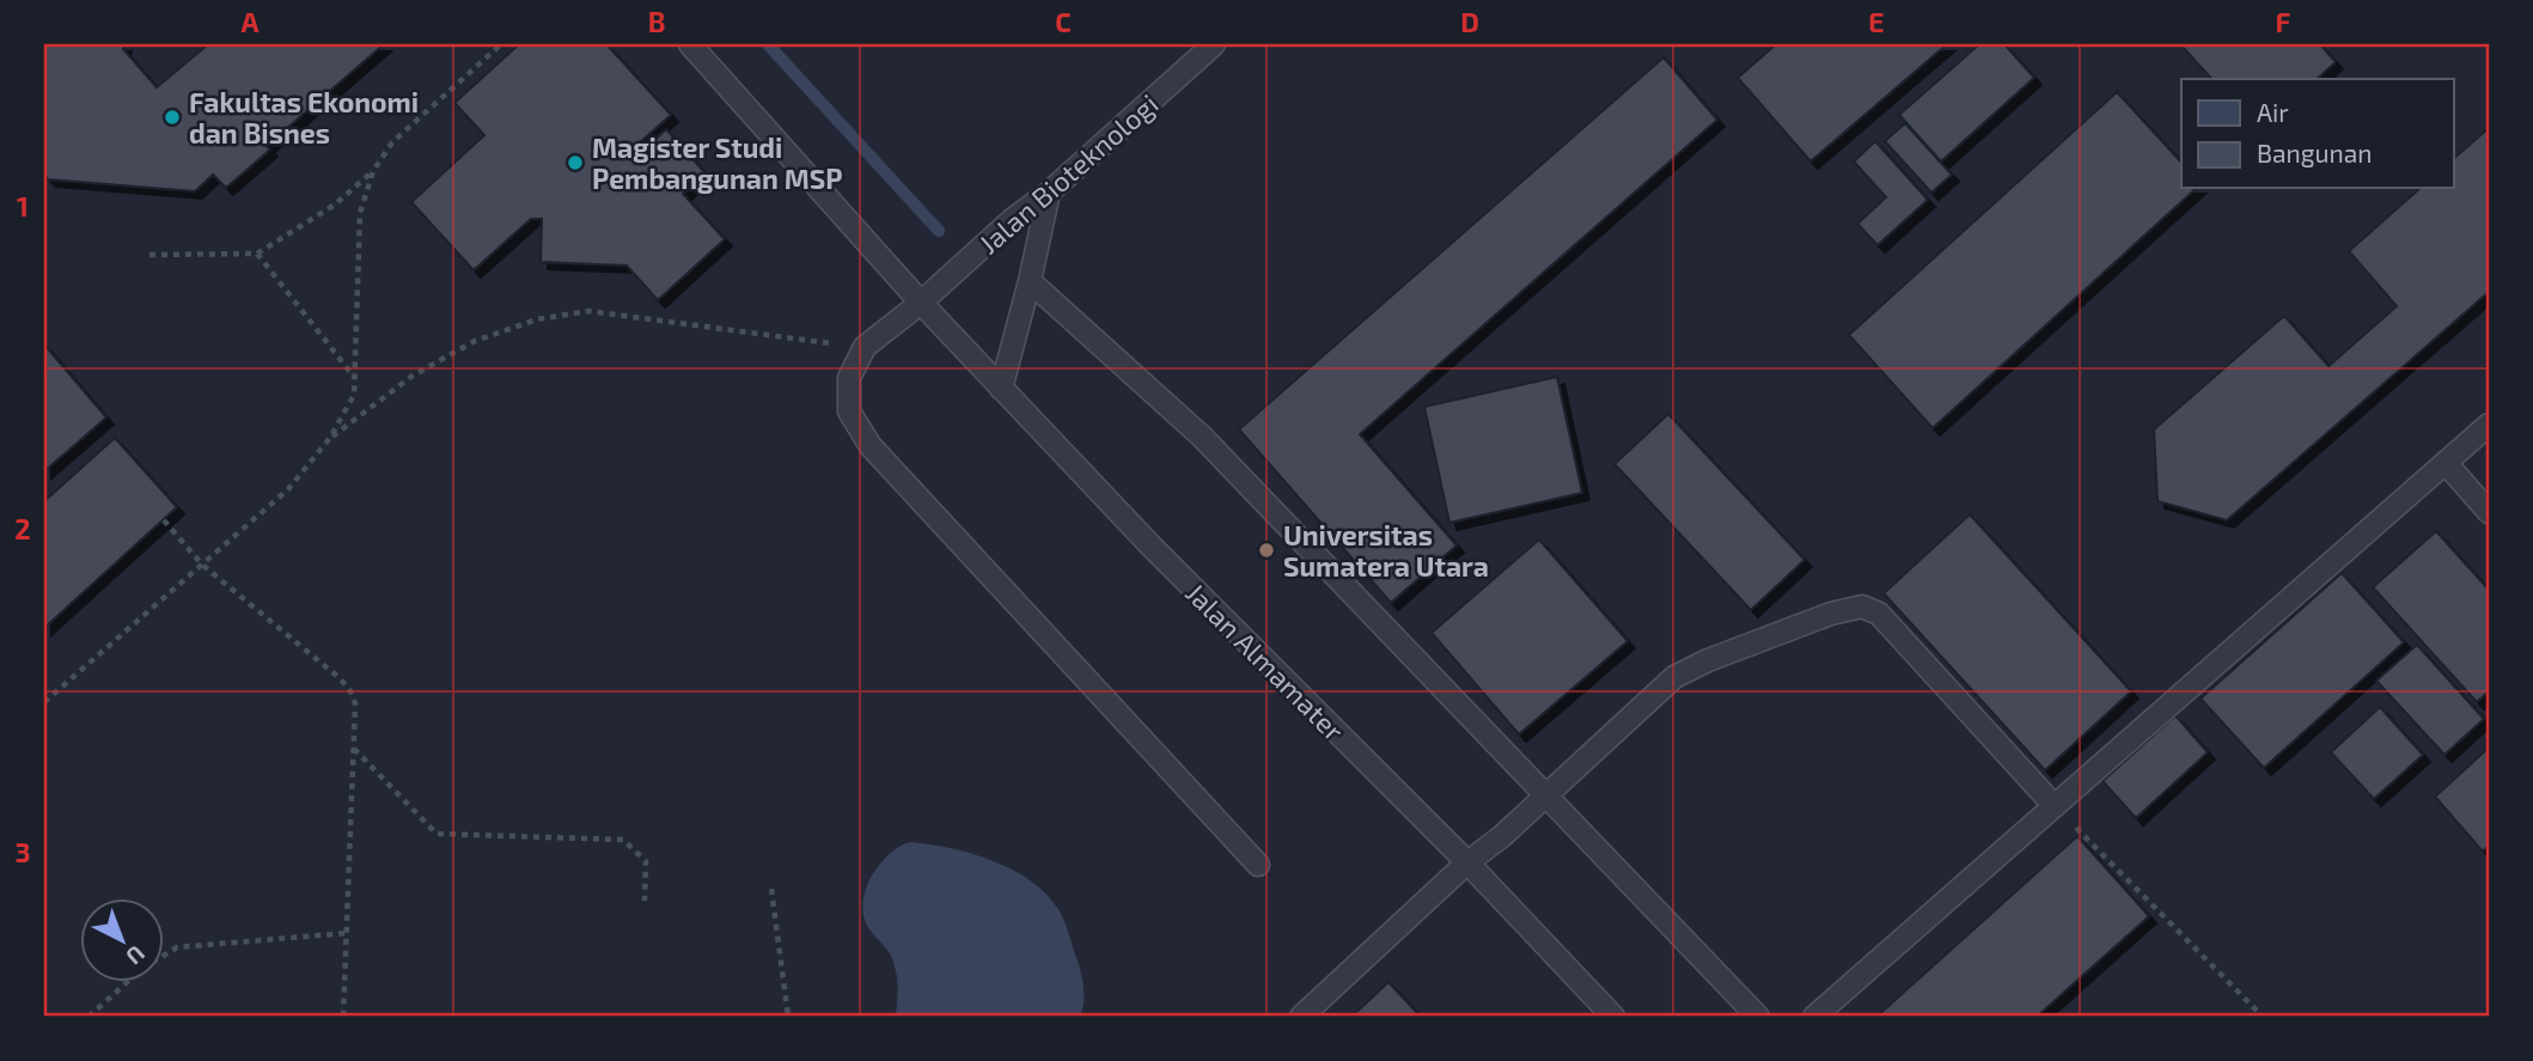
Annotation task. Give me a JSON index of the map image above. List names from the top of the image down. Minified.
{"streets":{"lane":["Jalan Bioteknologi","Jalan Almamater"]},"crossings":[["Jalan Bioteknologi","Jalan Almamater"]],"places":["Fakultas Ekonomi dan Bisnes","Magister Studi Pembangunan MSP","Universitas Sumatera Utara"],"legend":["Air","Bangunan"],"north":"bottom right","grid":{"columns":["A","B","C","D","E","F"],"rows":["1","2","3"]}}
